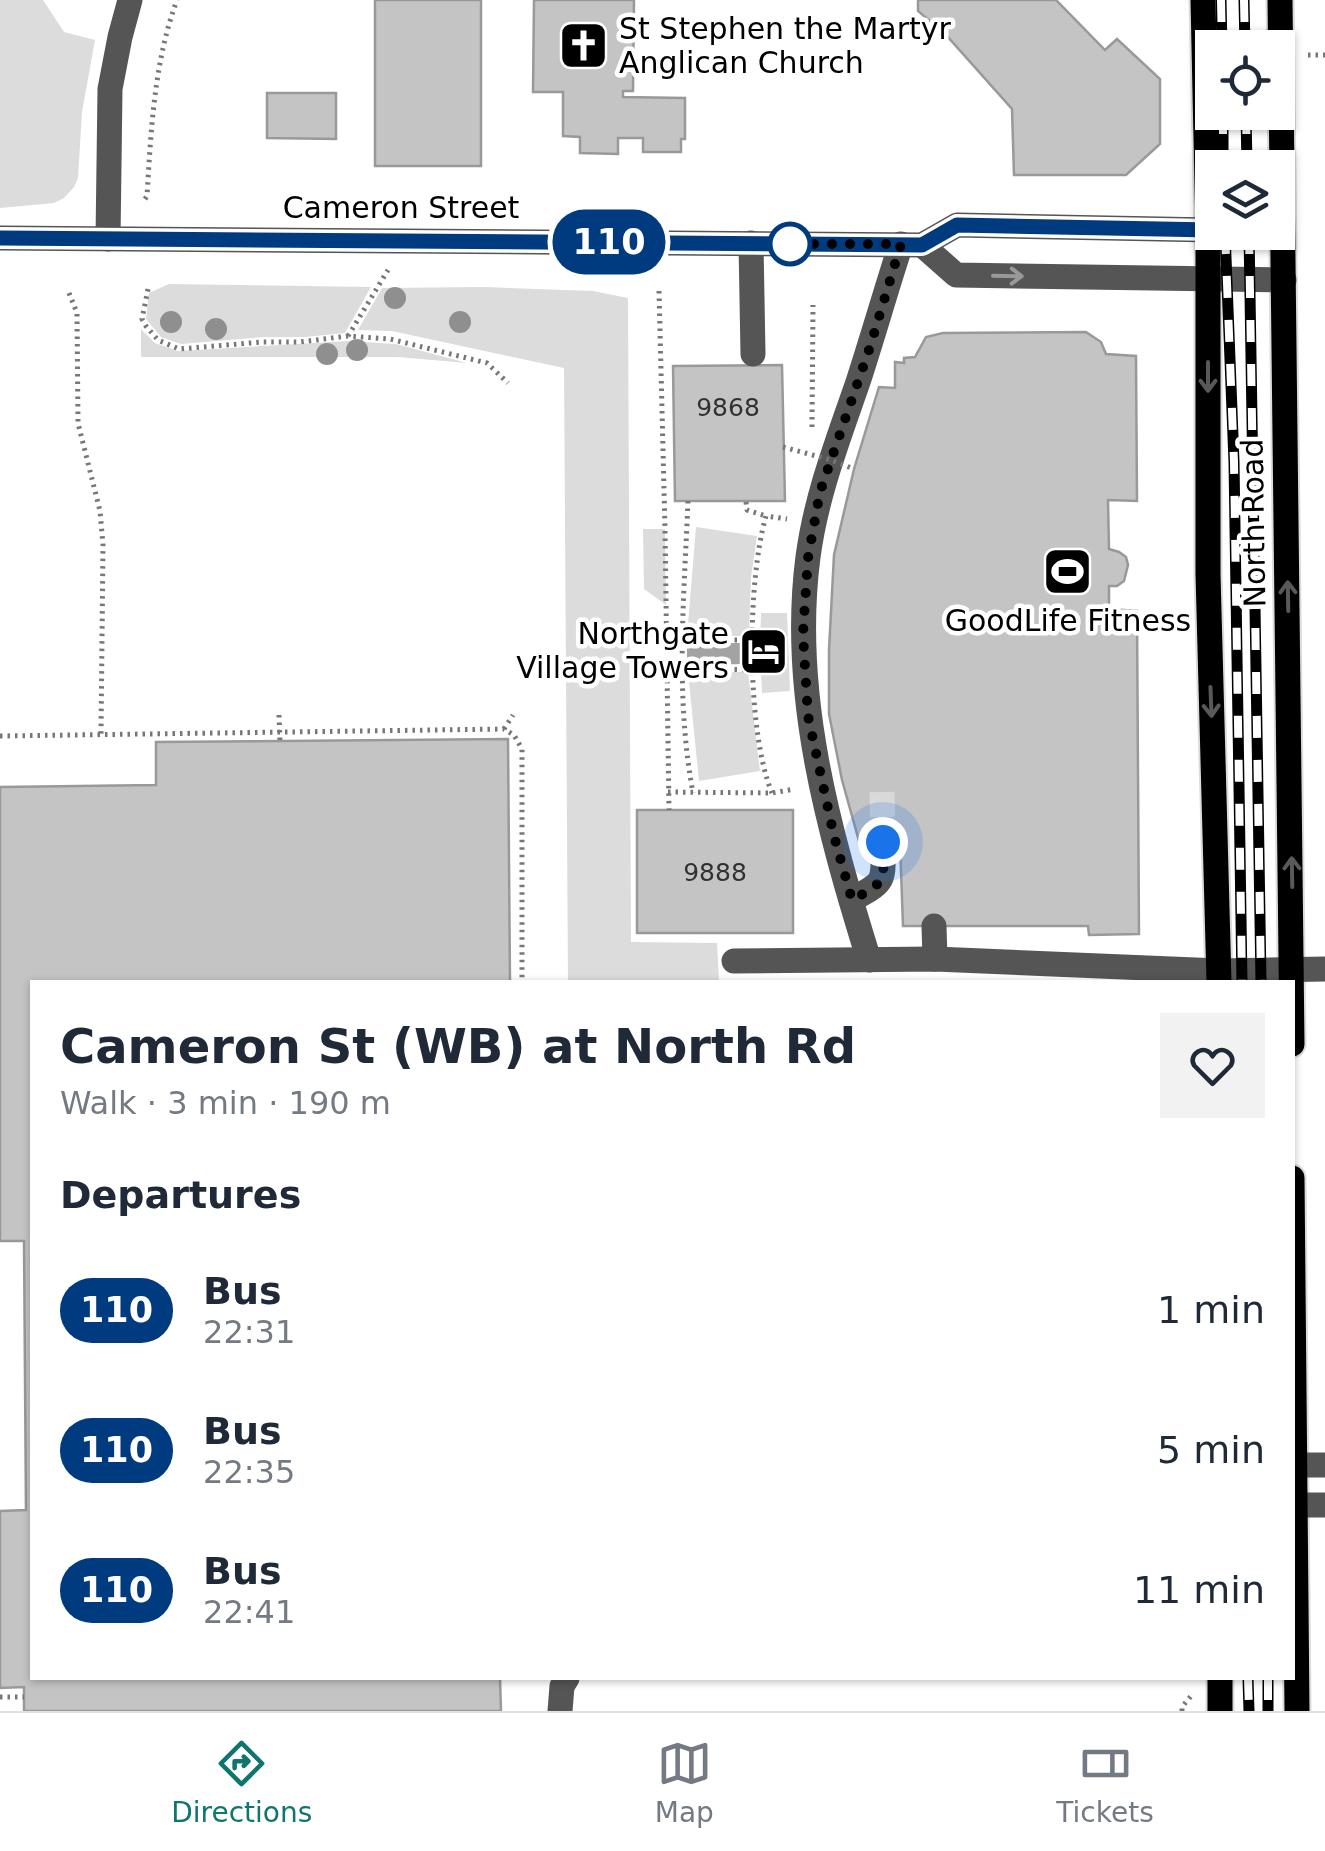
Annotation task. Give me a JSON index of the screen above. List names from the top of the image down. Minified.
{"streets":{"main road":["North Road"],"street":["Cameron Street"]},"places":{"church":["St Stephen the Martyr Anglican Church"],"sports":["GoodLife Fitness"],"hotel":["Northgate Village Towers"]},"lines":["bus line 110"],"house_numbers":["9868","9888"],"page":{"on_map":"110","heading":[["Cameron St (WB) at North Rd","Walk · 3 min · 190 m"],"Departures"],"list":[{"mark":"110","name":"Bus","note":"22:31","value":"1 min"},{"mark":"110","name":"Bus","note":"22:35","value":"5 min"},{"mark":"110","name":"Bus","note":"22:41","value":"11 min"}],"tabs":["Directions","Map","Tickets"]}}
